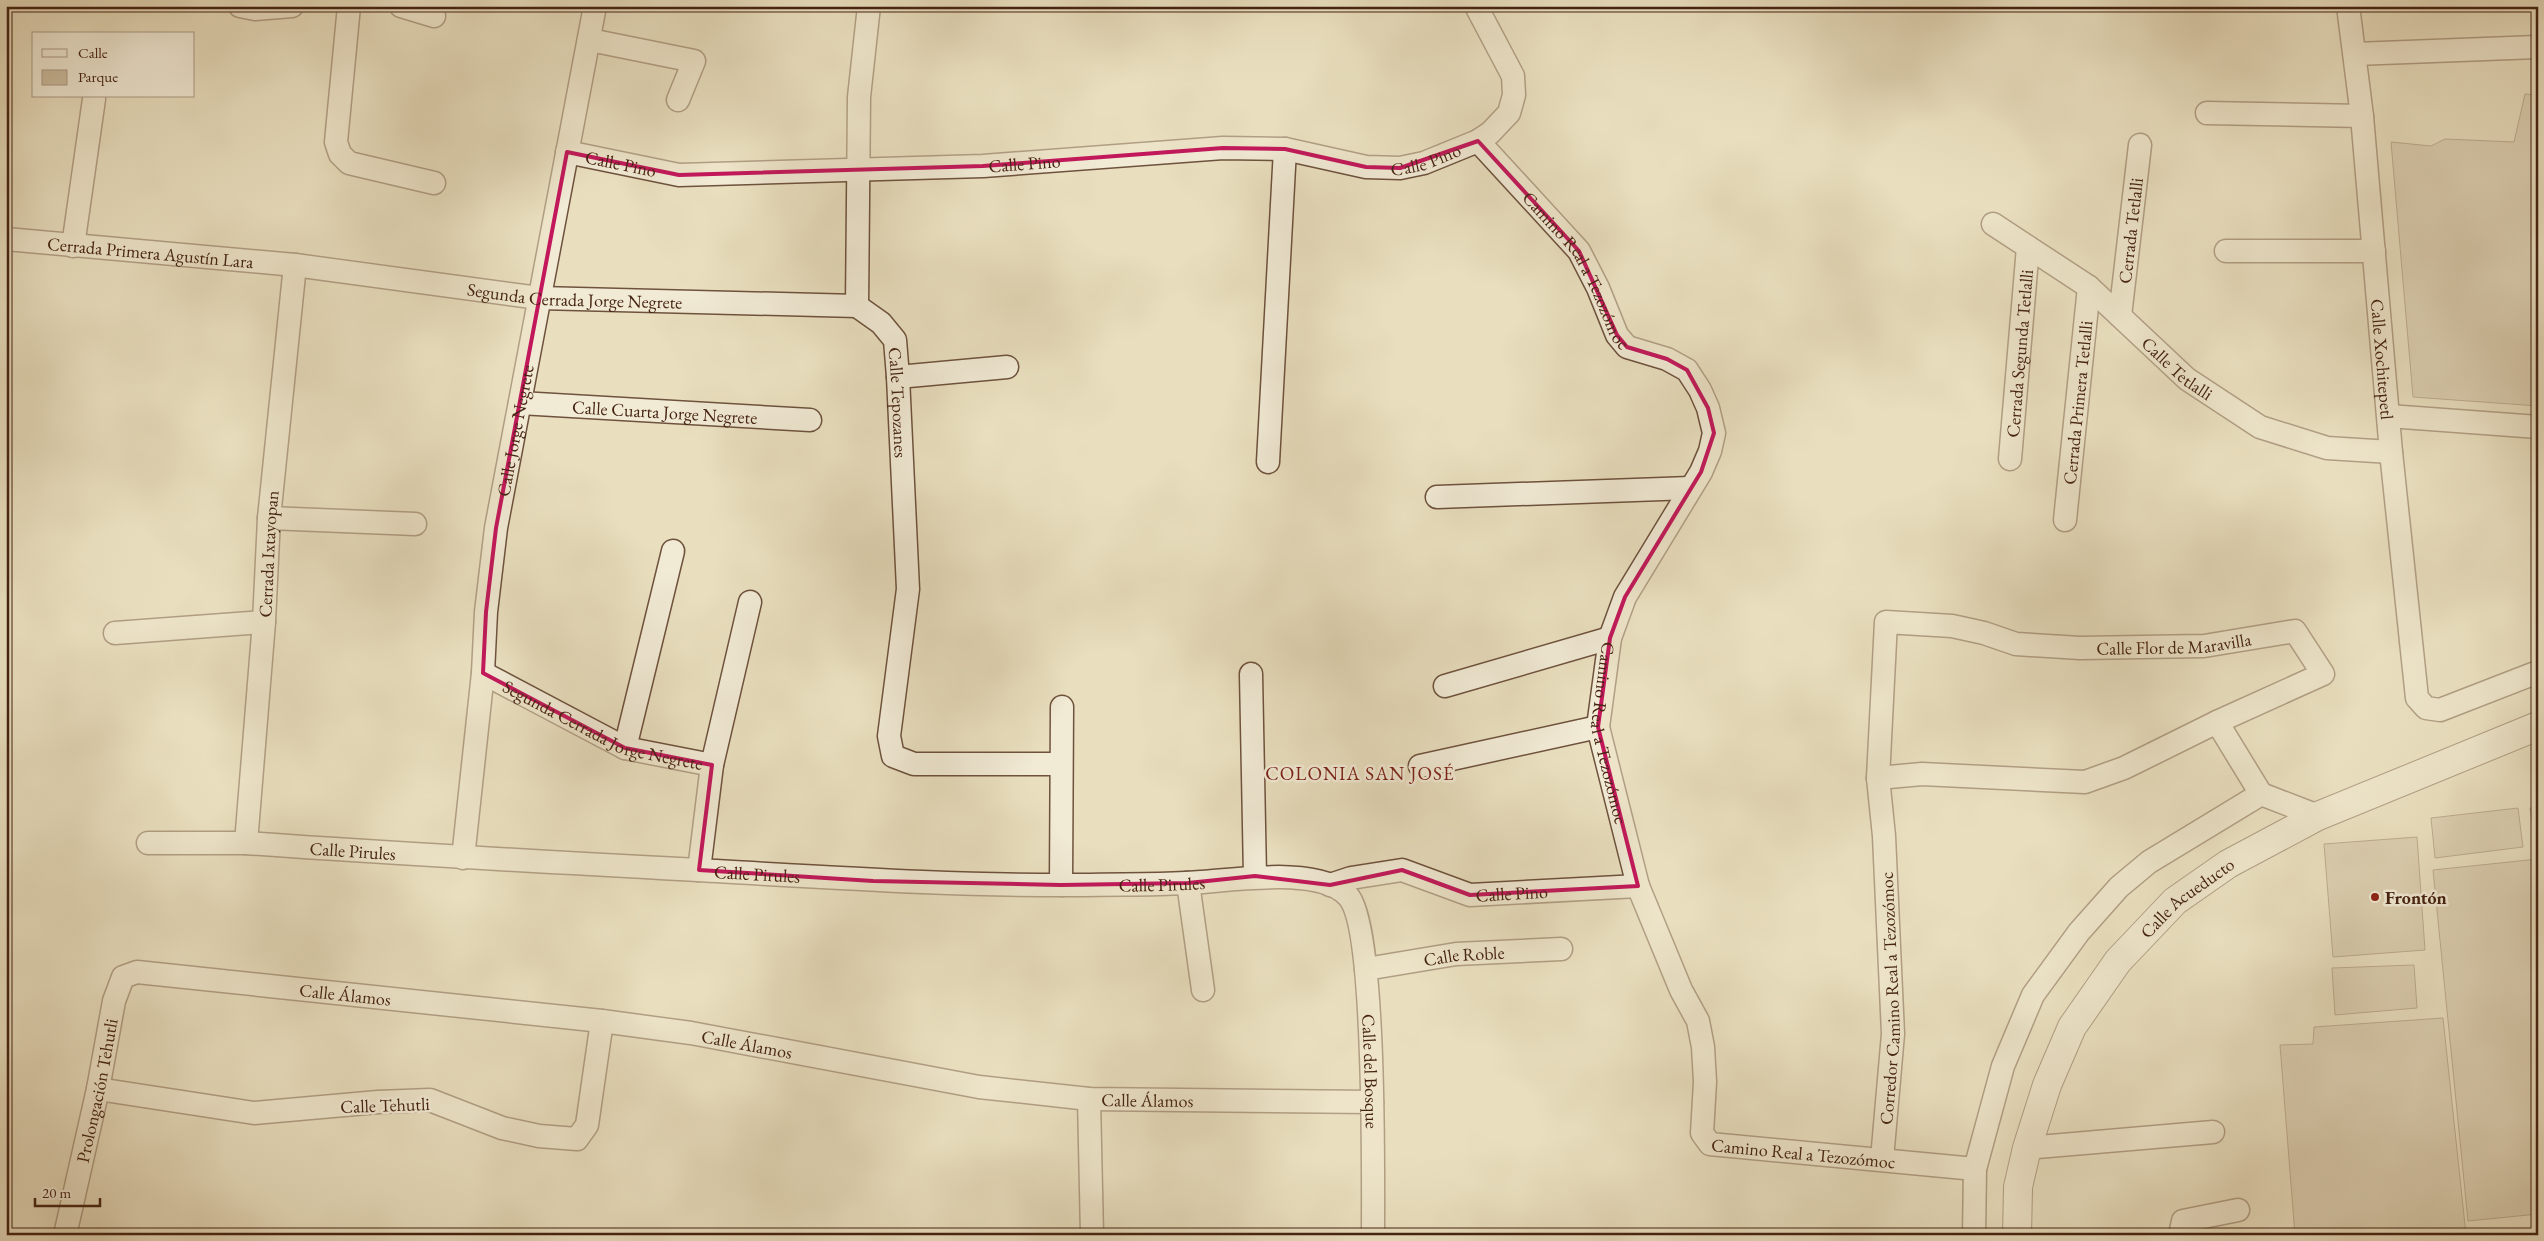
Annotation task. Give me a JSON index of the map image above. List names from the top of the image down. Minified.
{"streets":{"street":["Calle Pino","Cerrada Tetlalli","Cerrada Primera Agustín Lara","Camino Real a Tezozómoc","Segunda Cerrada Jorge Negrete","Cerrada Segunda Tetlalli","Calle Xochitepetl","Calle Tetlalli","Calle Tepozanes","Cerrada Primera Tetlalli","Calle Cuarta Jorge Negrete","Calle Jorge Negrete","Cerrada Ixtayopan","Calle Flor de Maravilla","Calle Pirules","Calle Acueducto","Calle Roble","Calle Álamos","Corredor Camino Real a Tezozómoc","Calle del Bosque","Prolongación Tehutli","Calle Tehutli"]},"crossings":[["Calle Pino","Camino Real a Tezozómoc"],["Calle Pino","Calle Jorge Negrete"],["Calle Pino","Calle Pirules"],["Cerrada Tetlalli","Calle Tetlalli"],["Cerrada Primera Agustín Lara","Segunda Cerrada Jorge Negrete"],["Cerrada Primera Agustín Lara","Cerrada Ixtayopan"],["Camino Real a Tezozómoc","Corredor Camino Real a Tezozómoc"],["Segunda Cerrada Jorge Negrete","Calle Tepozanes"],["Segunda Cerrada Jorge Negrete","Calle Jorge Negrete"],["Segunda Cerrada Jorge Negrete","Cerrada Ixtayopan"],["Segunda Cerrada Jorge Negrete","Calle Pirules"],["Cerrada Segunda Tetlalli","Calle Tetlalli"],["Calle Xochitepetl","Calle Tetlalli"],["Calle Tetlalli","Cerrada Primera Tetlalli"],["Calle Cuarta Jorge Negrete","Calle Jorge Negrete"],["Calle Jorge Negrete","Calle Pirules"],["Cerrada Ixtayopan","Calle Pirules"],["Calle Flor de Maravilla","Corredor Camino Real a Tezozómoc"],["Calle Pirules","Calle del Bosque"],["Calle Roble","Calle del Bosque"],["Calle Álamos","Calle del Bosque"],["Calle Álamos","Prolongación Tehutli"],["Calle Álamos","Calle Tehutli"],["Prolongación Tehutli","Calle Tehutli"]],"districts":["COLONIA SAN JOSÉ"],"places":["Frontón"],"legend":["Calle","Parque"],"scale_bar":"20 m"}
